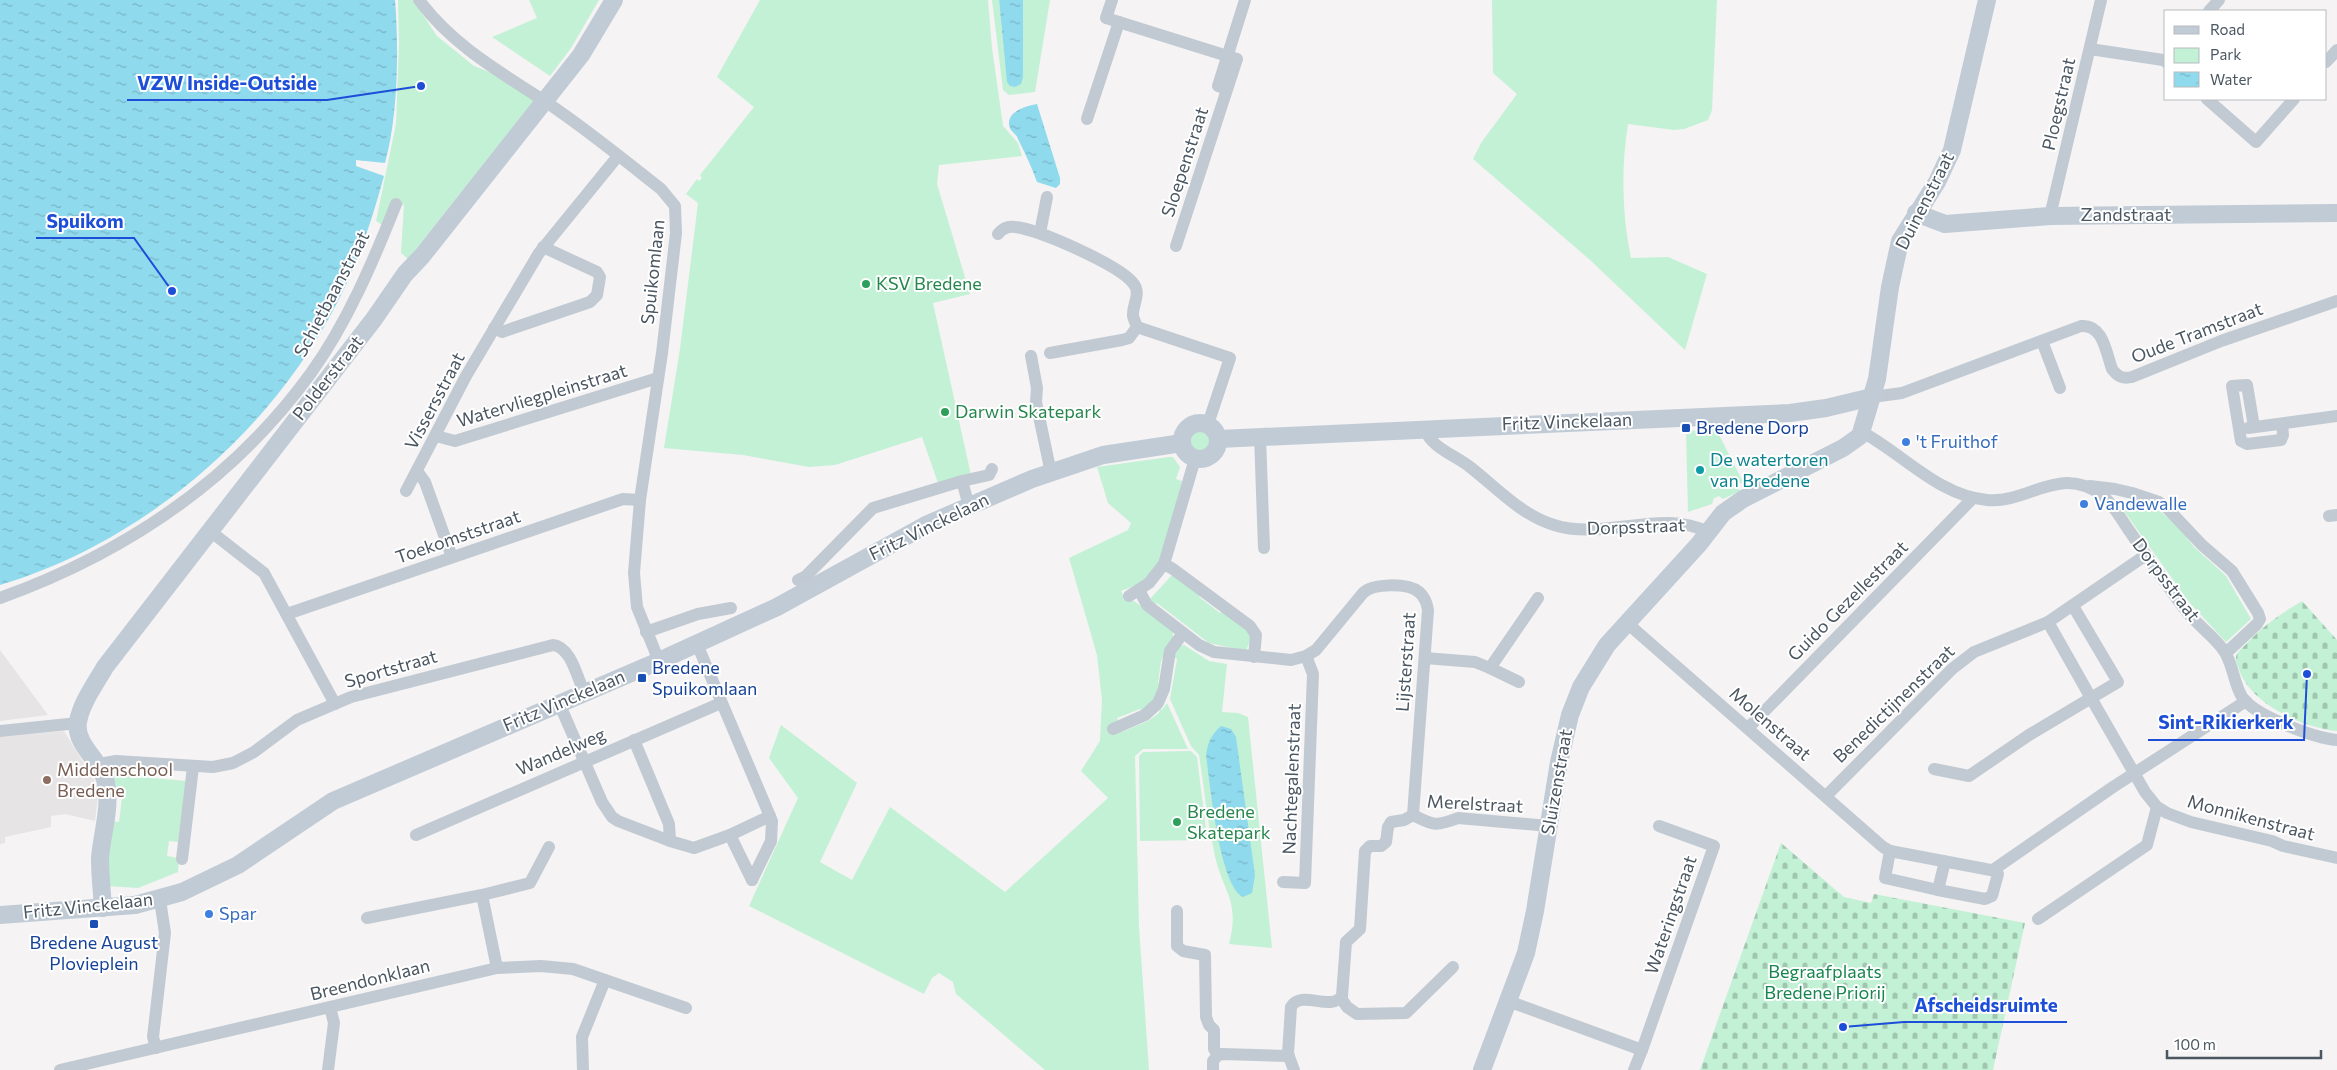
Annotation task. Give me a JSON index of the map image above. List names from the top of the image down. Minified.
{"streets":{"street":["Ploegstraat","Sloepenstraat","Duinenstraat","Zandstraat","Spuikomlaan","Schietbaanstraat","Oude Tramstraat","Polderstraat","Watervliegpleinstraat","Vissersstraat","Fritz Vinckelaan","Dorpsstraat","Toekomststraat","Guido Gezellestraat","Lijsterstraat","Sportstraat","Benedictijnenstraat","Molenstraat","Wandelweg","Nachtegalenstraat","Sluizenstraat","Merelstraat","Monnikenstraat","Wateringstraat","Breendonklaan"]},"crossings":[["Ploegstraat","Zandstraat"],["Duinenstraat","Zandstraat"],["Duinenstraat","Oude Tramstraat"],["Duinenstraat","Fritz Vinckelaan"],["Duinenstraat","Dorpsstraat"],["Spuikomlaan","Polderstraat"],["Spuikomlaan","Watervliegpleinstraat"],["Spuikomlaan","Vissersstraat"],["Spuikomlaan","Fritz Vinckelaan"],["Spuikomlaan","Toekomststraat"],["Oude Tramstraat","Fritz Vinckelaan"],["Watervliegpleinstraat","Vissersstraat"],["Fritz Vinckelaan","Dorpsstraat"],["Fritz Vinckelaan","Sportstraat"],["Dorpsstraat","Guido Gezellestraat"],["Dorpsstraat","Benedictijnenstraat"],["Dorpsstraat","Sluizenstraat"],["Guido Gezellestraat","Molenstraat"],["Lijsterstraat","Nachtegalenstraat"],["Lijsterstraat","Merelstraat"],["Benedictijnenstraat","Molenstraat"],["Benedictijnenstraat","Monnikenstraat"],["Molenstraat","Sluizenstraat"],["Sluizenstraat","Merelstraat"]],"parks":["Begraafplaats Bredene Priorij"],"places":{"other":["VZW Inside-Outside","KSV Bredene","Spuikom","Darwin Skatepark","'t Fruithof","De watertoren van Bredene","Vandewalle","Sint-Rikierkerk","Middenschool Bredene","Bredene Skatepark","Spar","Afscheidsruimte"],"transit":["Bredene Dorp","Bredene Spuikomlaan","Bredene August Plovieplein"]},"legend":["Road","Park","Water"],"scale_bar":"100 m"}
